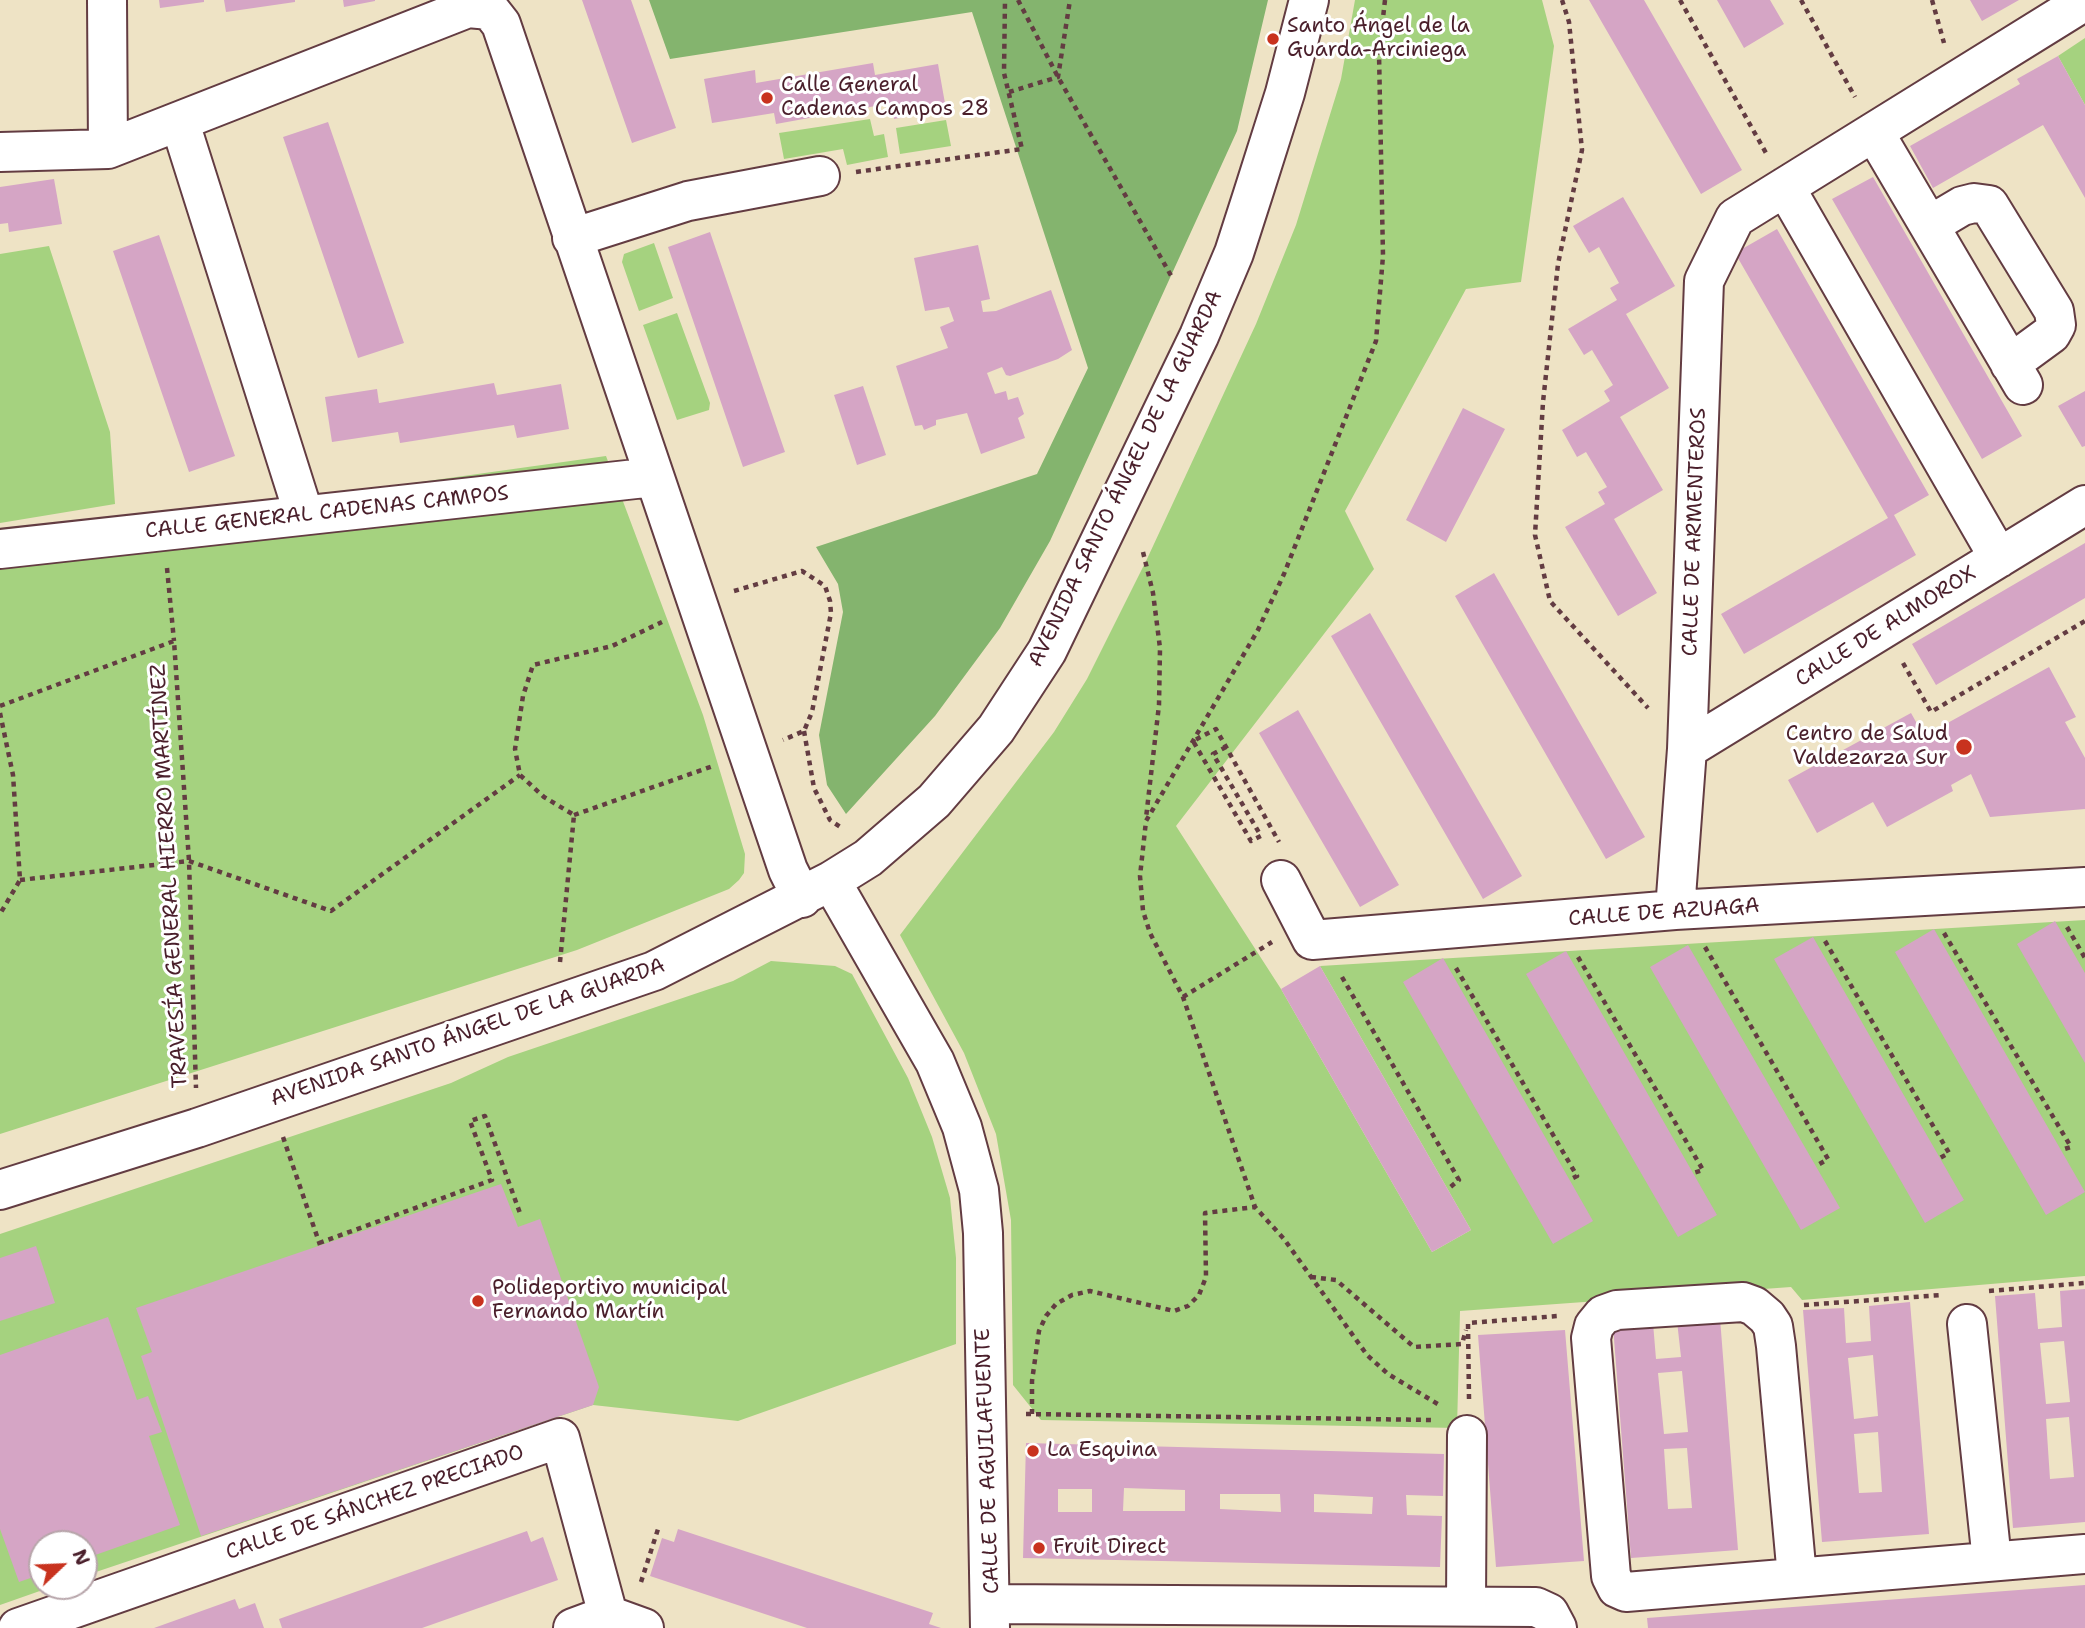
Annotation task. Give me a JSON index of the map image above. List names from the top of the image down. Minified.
{"streets":{"street":["AVENIDA SANTO ÁNGEL DE LA GUARDA","CALLE GENERAL CADENAS CAMPOS","CALLE DE ARMENTEROS","CALLE DE ALMOROX","CALLE DE AZUAGA","CALLE DE AGUILAFUENTE","CALLE DE SÁNCHEZ PRECIADO"],"path":["TRAVESÍA GENERAL HIERRO MARTÍNEZ"]},"crossings":[["AVENIDA SANTO ÁNGEL DE LA GUARDA","TRAVESÍA GENERAL HIERRO MARTÍNEZ"],["AVENIDA SANTO ÁNGEL DE LA GUARDA","CALLE DE AGUILAFUENTE"],["CALLE DE ARMENTEROS","CALLE DE ALMOROX"],["CALLE DE ARMENTEROS","CALLE DE AZUAGA"]],"places":["Santo Ángel de la Guarda-Arciniega","Calle General Cadenas Campos 28","Centro de Salud Valdezarza Sur","Polideportivo municipal Fernando Martín","La Esquina","Fruit Direct"],"north":"top right"}
